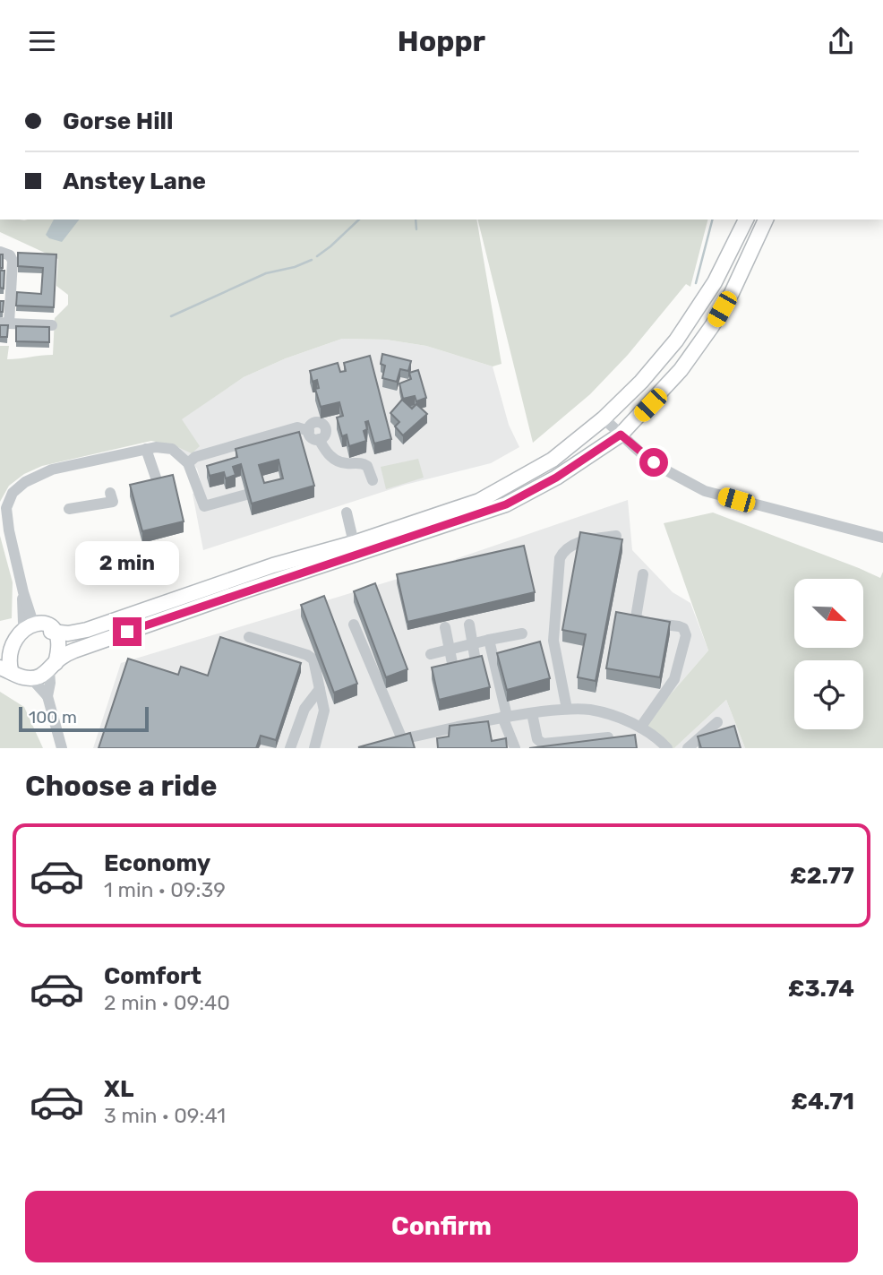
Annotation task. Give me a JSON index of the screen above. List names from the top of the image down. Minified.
{"scale_bar":"100 m","north":"bottom right","page":{"header":"Hoppr","banner":["Gorse Hill","Anstey Lane"],"bubble":"2 min","scale":"100 m","heading":"Choose a ride","list":[{"name":"Economy","note":"1 min · 09:39","value":"£2.77"},{"name":"Comfort","note":"2 min · 09:40","value":"£3.74"},{"name":"XL","note":"3 min · 09:41","value":"£4.71"}],"buttons":"Confirm"}}
